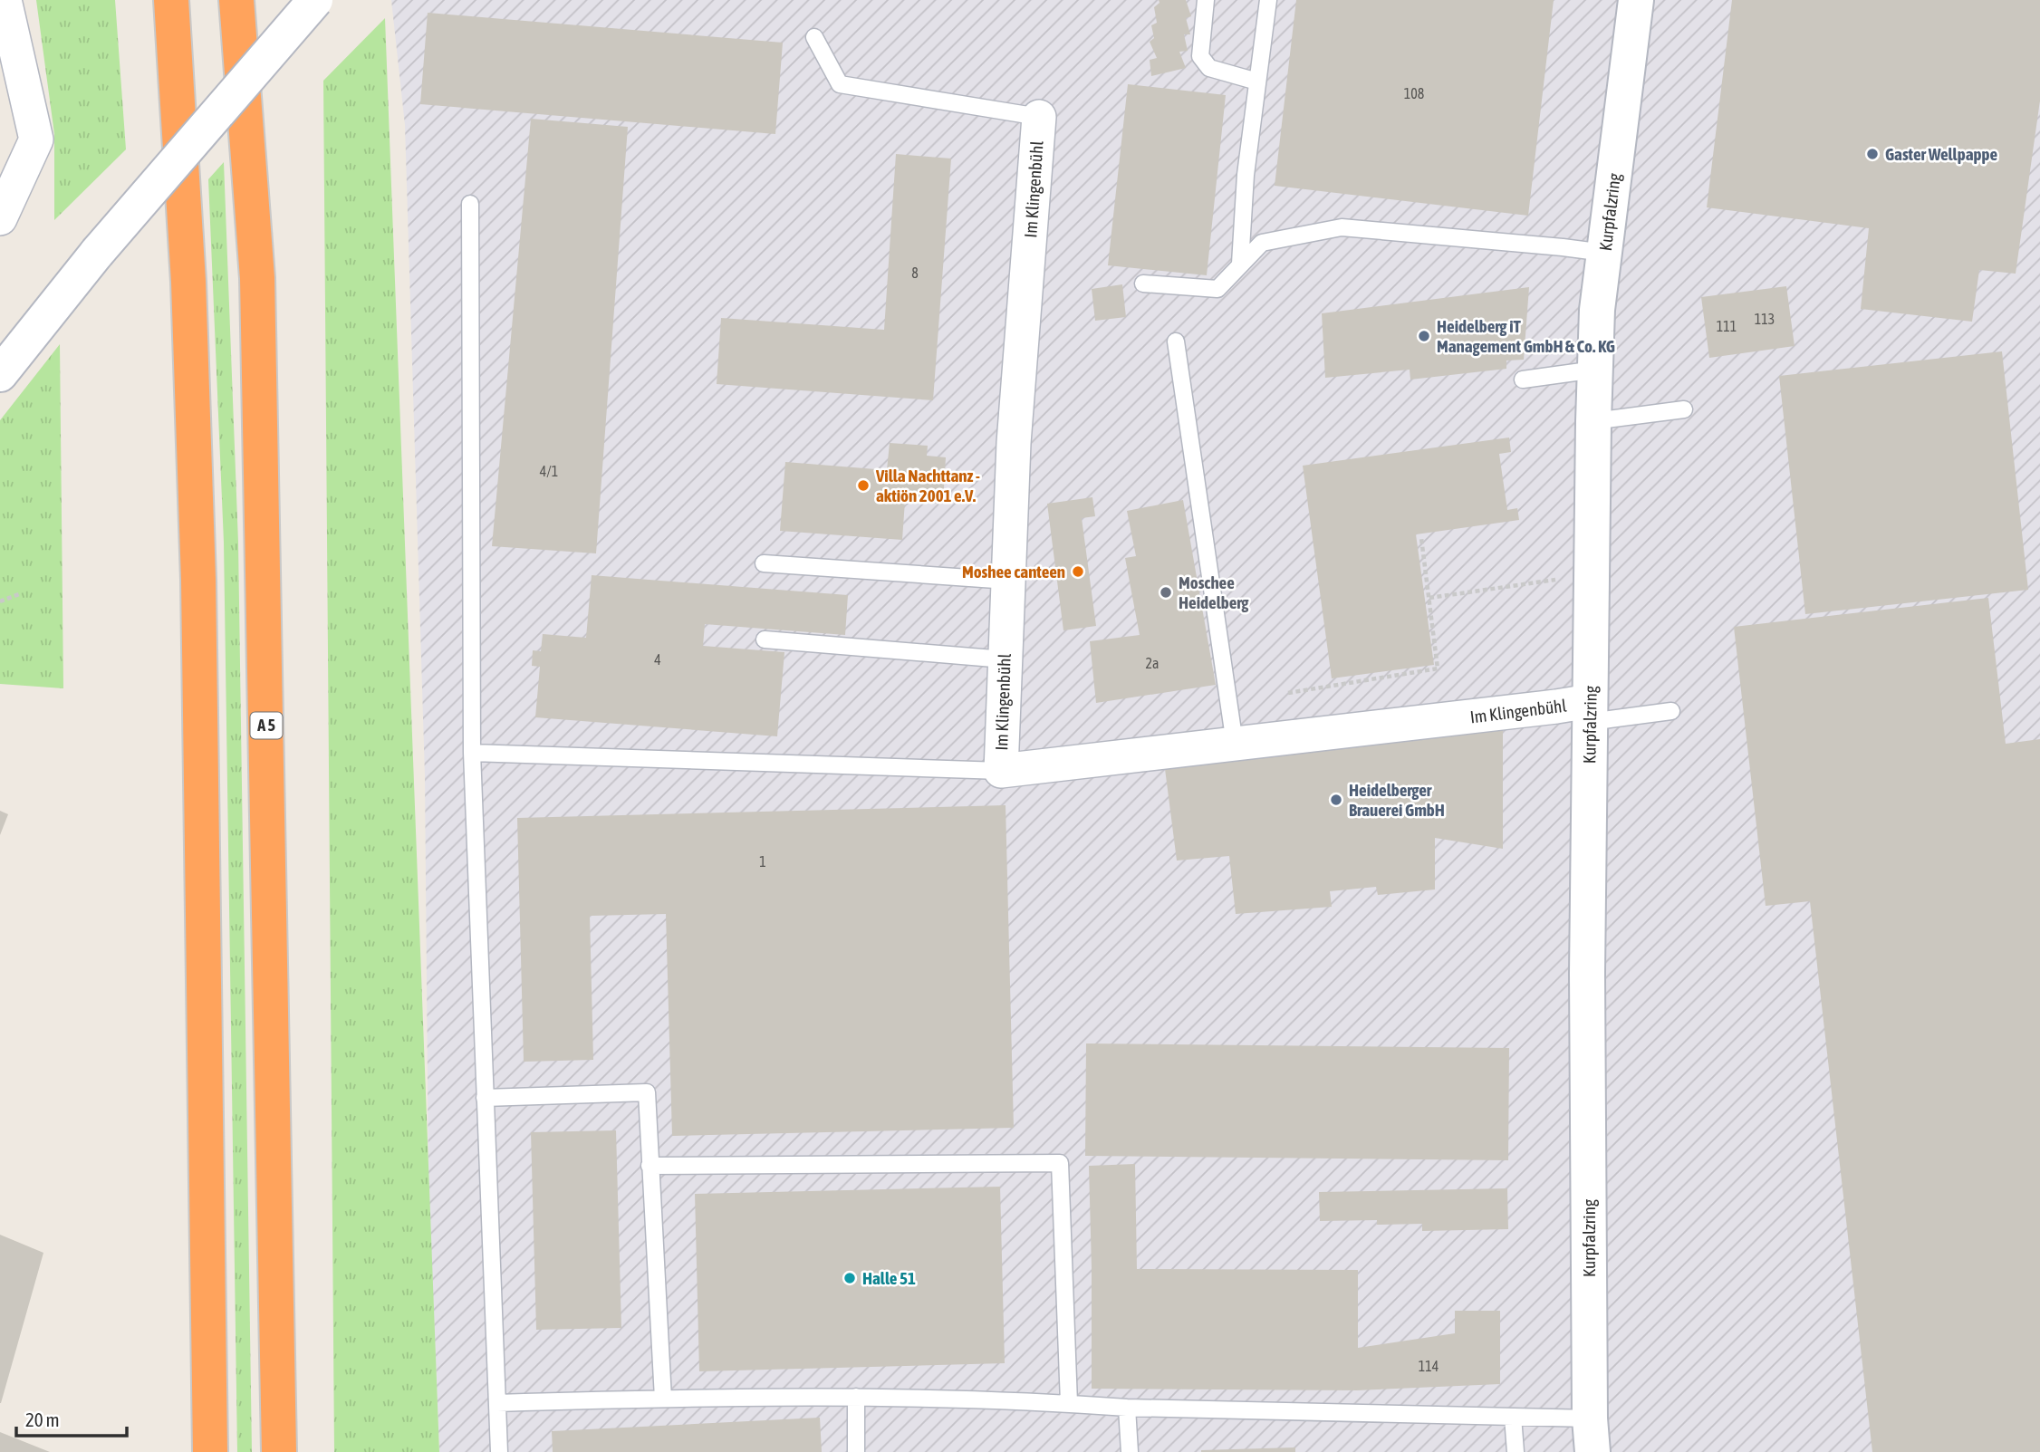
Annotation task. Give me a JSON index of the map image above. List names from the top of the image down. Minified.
{"streets":{"highway":["A 5"],"main road":["Kurpfalzring"],"street":["Im Klingenbühl"]},"crossings":[["Im Klingenbühl","Kurpfalzring"]],"places":["Gaster Wellpappe","Heidelberg iT Management GmbH & Co. KG","Villa Nachttanz - aktiön 2001 e.V.","Moshee canteen","Moschee Heidelberg","Heidelberger Brauerei GmbH","Halle 51"],"house_numbers":["108","8","113","111","4/1","4","2a","1","114"],"scale_bar":"20 m"}
